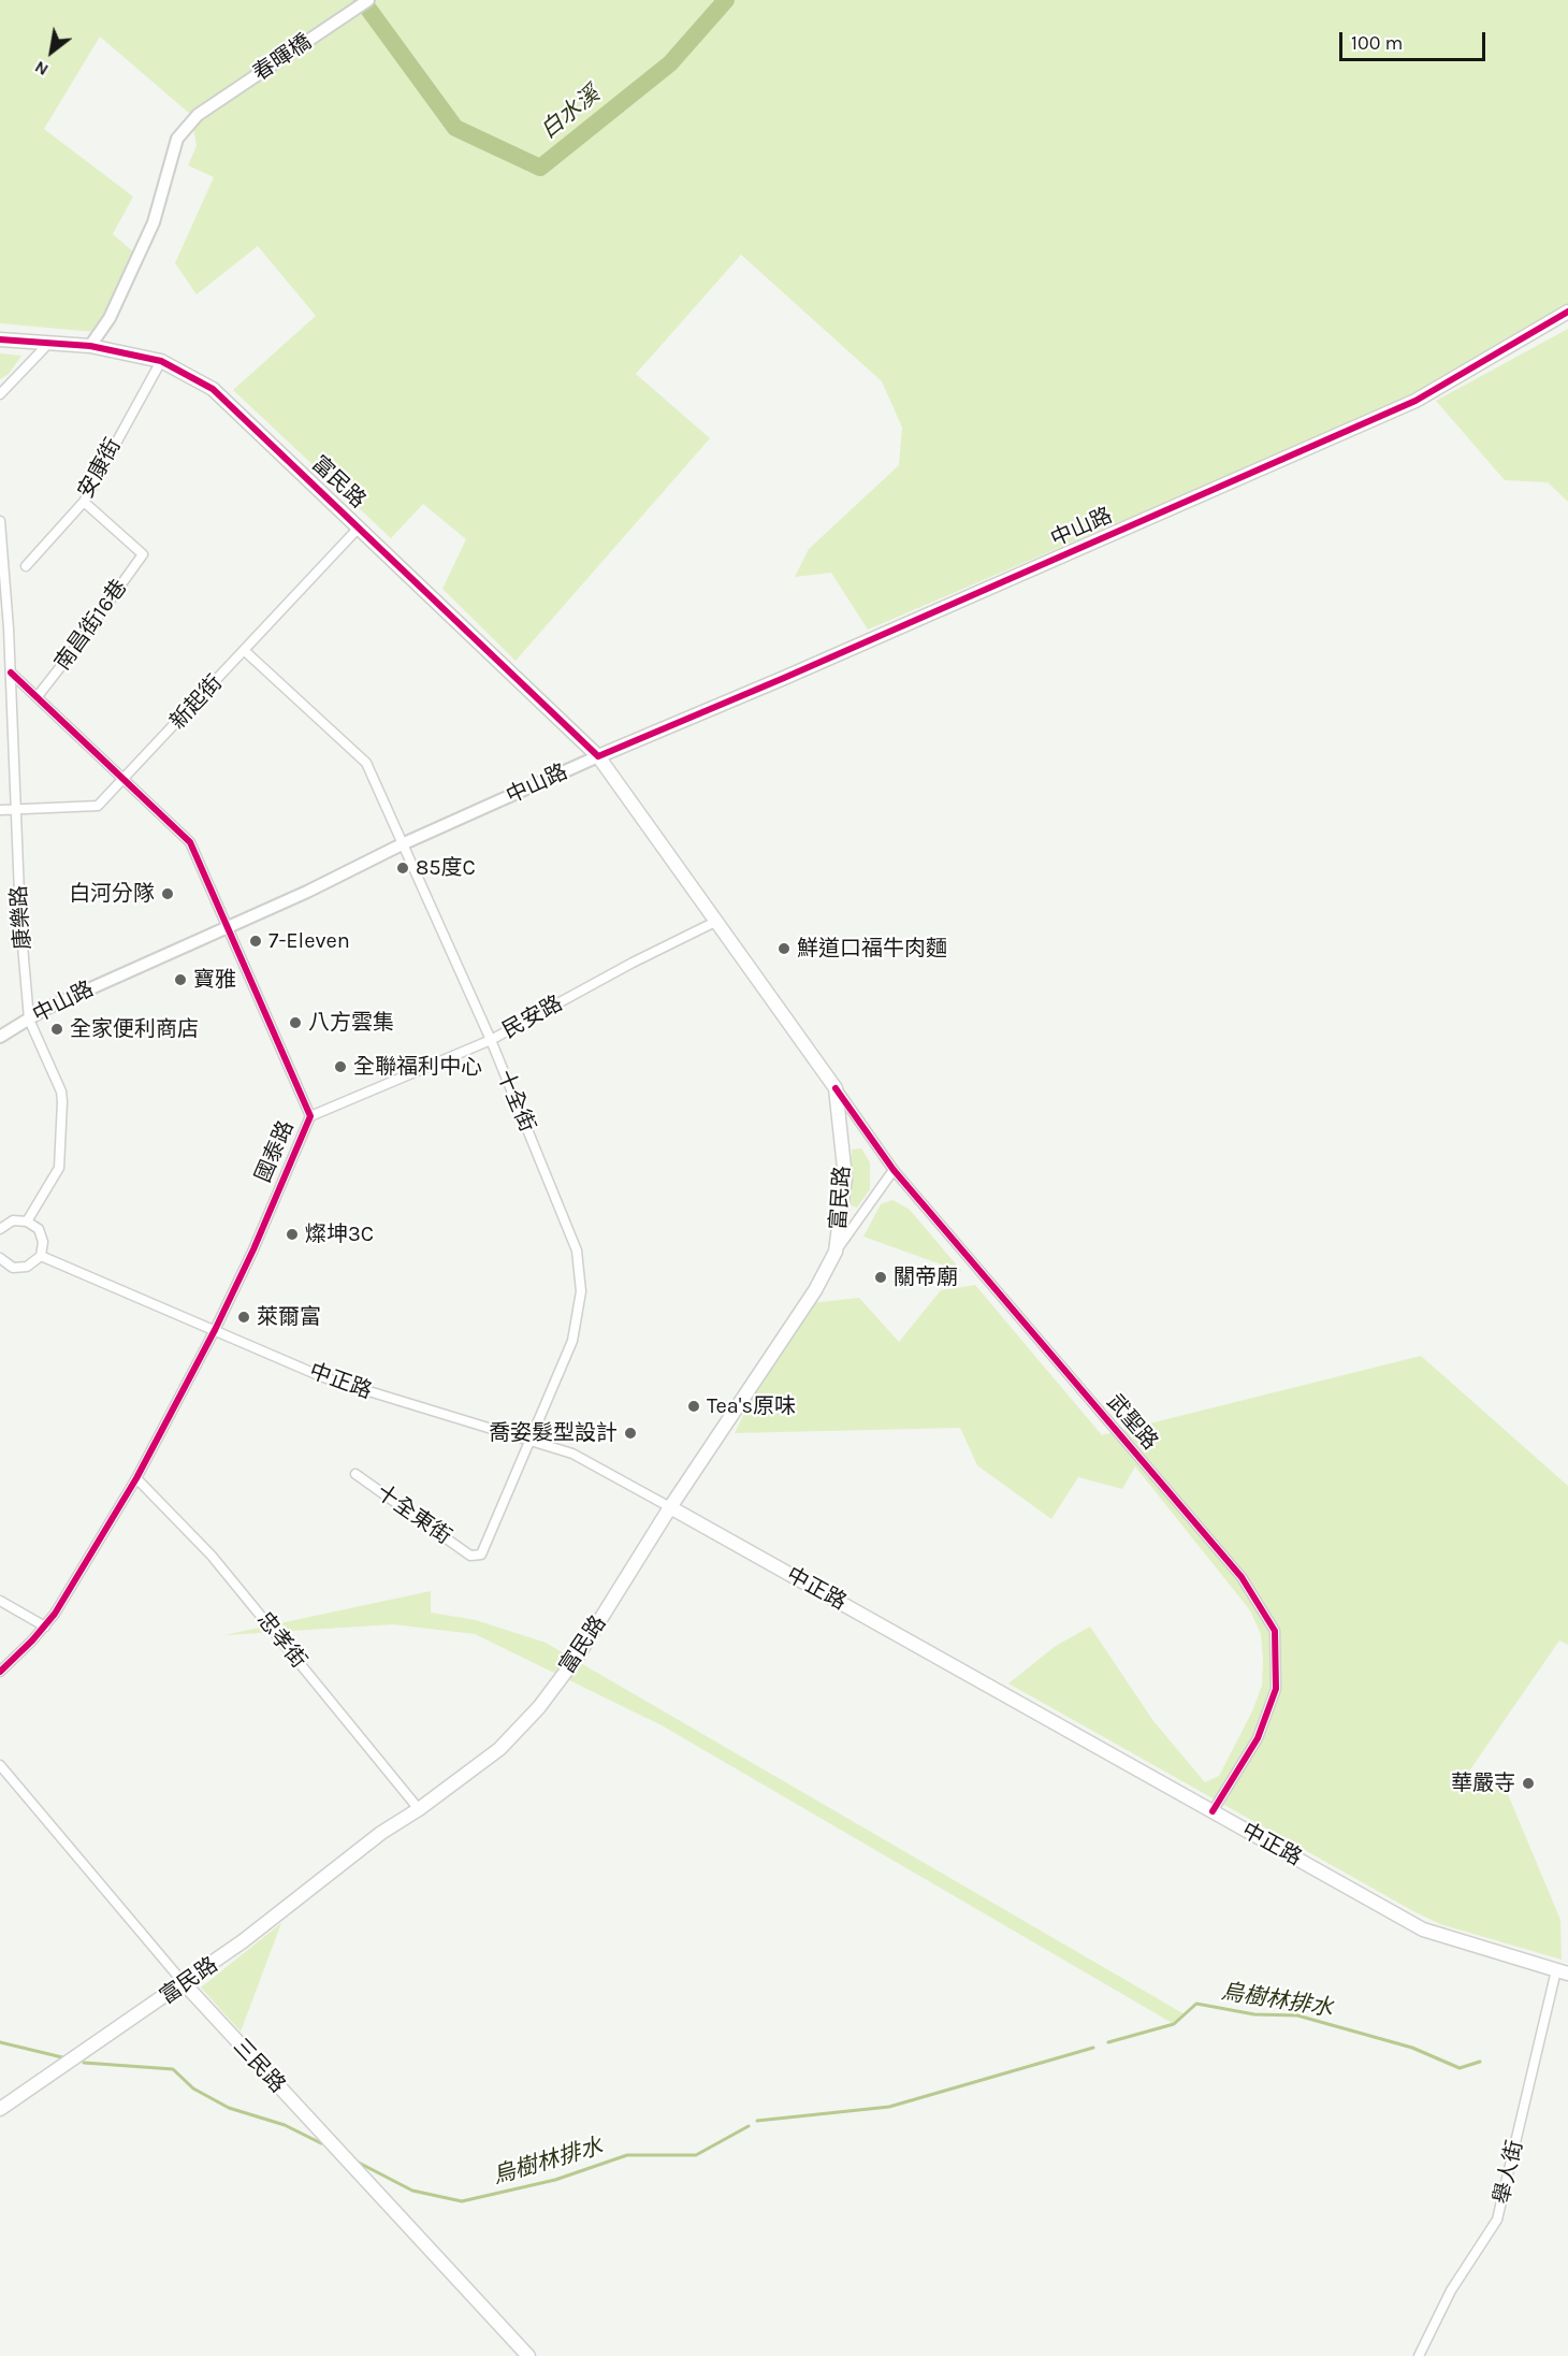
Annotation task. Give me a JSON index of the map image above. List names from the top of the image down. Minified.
{"streets":{"main road":["富民路","中山路","中正路","三民路"],"street":["春暉橋","安康街","南昌街16巷","新起街","康樂路","民安路","十全街","國泰路","武聖路","十全東街","忠孝街","舉人街"]},"crossings":[["春暉橋","富民路"],["安康街","富民路"],["安康街","南昌街16巷"],["富民路","中山路"],["富民路","新起街"],["富民路","民安路"],["富民路","中正路"],["富民路","武聖路"],["富民路","忠孝街"],["富民路","三民路"],["中山路","康樂路"],["中山路","十全街"],["中山路","國泰路"],["南昌街16巷","國泰路"],["新起街","康樂路"],["新起街","十全街"],["新起街","國泰路"],["康樂路","國泰路"],["民安路","十全街"],["民安路","國泰路"],["十全街","中正路"],["十全街","十全東街"],["國泰路","中正路"],["國泰路","忠孝街"],["中正路","武聖路"],["中正路","舉人街"]],"water":["白水溪","烏樹林排水"],"places":["85度C","白河分隊","7-Eleven","鮮道口福牛肉麵","寶雅","八方雲集","全家便利商店","全聯福利中心","燦坤3C","關帝廟","萊爾富","Tea's原味","喬姿髮型設計","華嚴寺"],"scale_bar":"100 m","north":"bottom left"}
